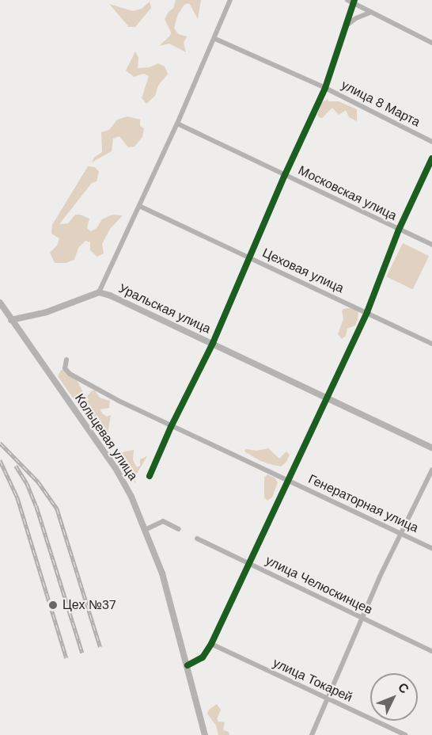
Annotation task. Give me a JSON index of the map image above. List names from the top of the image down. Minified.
{"streets":{"street":["улица 8 Марта","Московская улица","Цеховая улица","Уральская улица","Кольцевая улица","Генераторная улица","улица Челюскинцев","улица Токарей"]},"crossings":[["Уральская улица","Кольцевая улица"]],"places":["Цех №37"],"north":"top right"}
